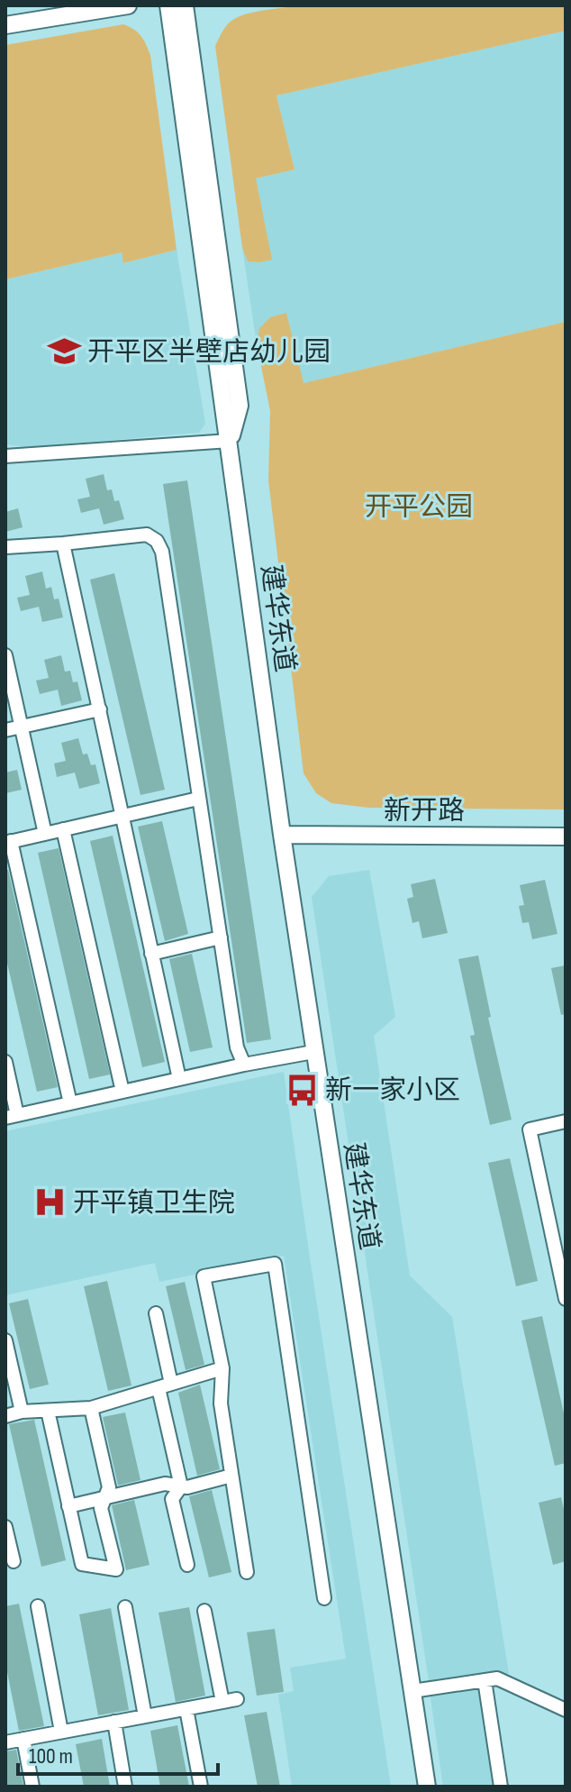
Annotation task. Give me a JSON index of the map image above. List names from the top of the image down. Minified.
{"streets":{"main road":["建华东道","新开路"]},"crossings":[["建华东道","新开路"]],"parks":["开平公园"],"places":{"school or university":["开平区半壁店幼儿园"],"bus stop":["新一家小区"],"hospital":["开平镇卫生院"]},"scale_bar":"100 m"}
